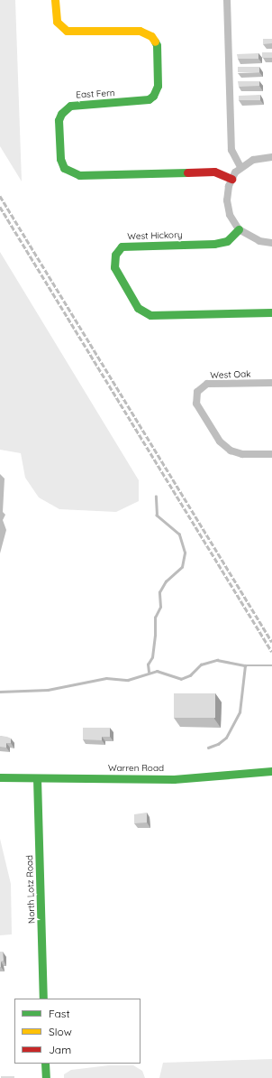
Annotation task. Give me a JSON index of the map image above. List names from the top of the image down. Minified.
{"streets":{"street":["East Fern","West Hickory","West Oak","Warren Road","North Lotz Road"]},"crossings":[["Warren Road","North Lotz Road"]],"legend":["Fast","Slow","Jam"]}
